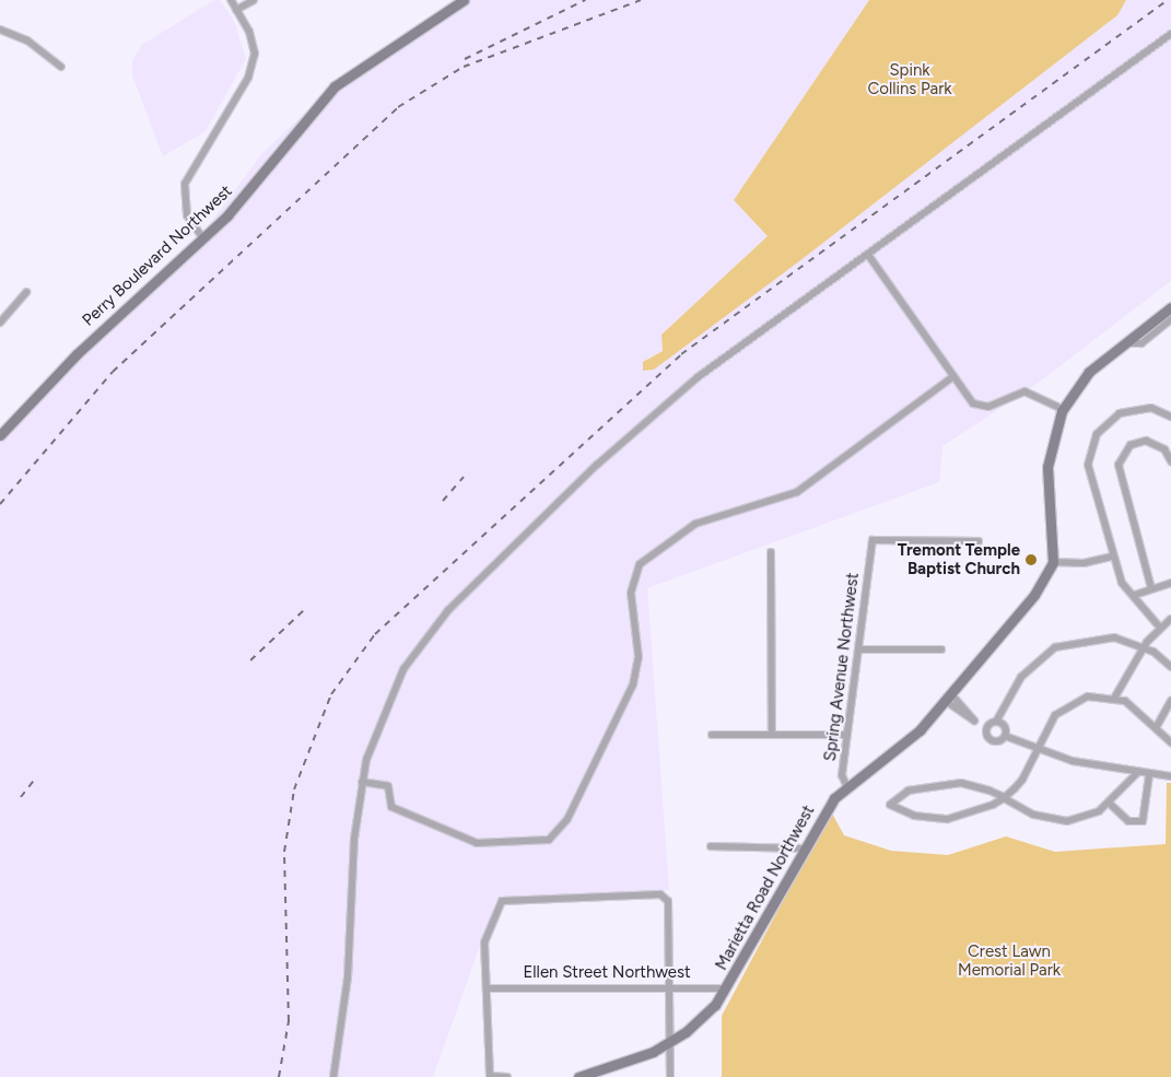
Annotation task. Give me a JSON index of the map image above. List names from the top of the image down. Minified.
{"streets":{"main road":["Perry Boulevard Northwest","Marietta Road Northwest"],"street":["Spring Avenue Northwest","Ellen Street Northwest"]},"crossings":[["Spring Avenue Northwest","Marietta Road Northwest"],["Marietta Road Northwest","Ellen Street Northwest"]],"parks":["Spink Collins Park","Crest Lawn Memorial Park"],"places":["Tremont Temple Baptist Church"]}
